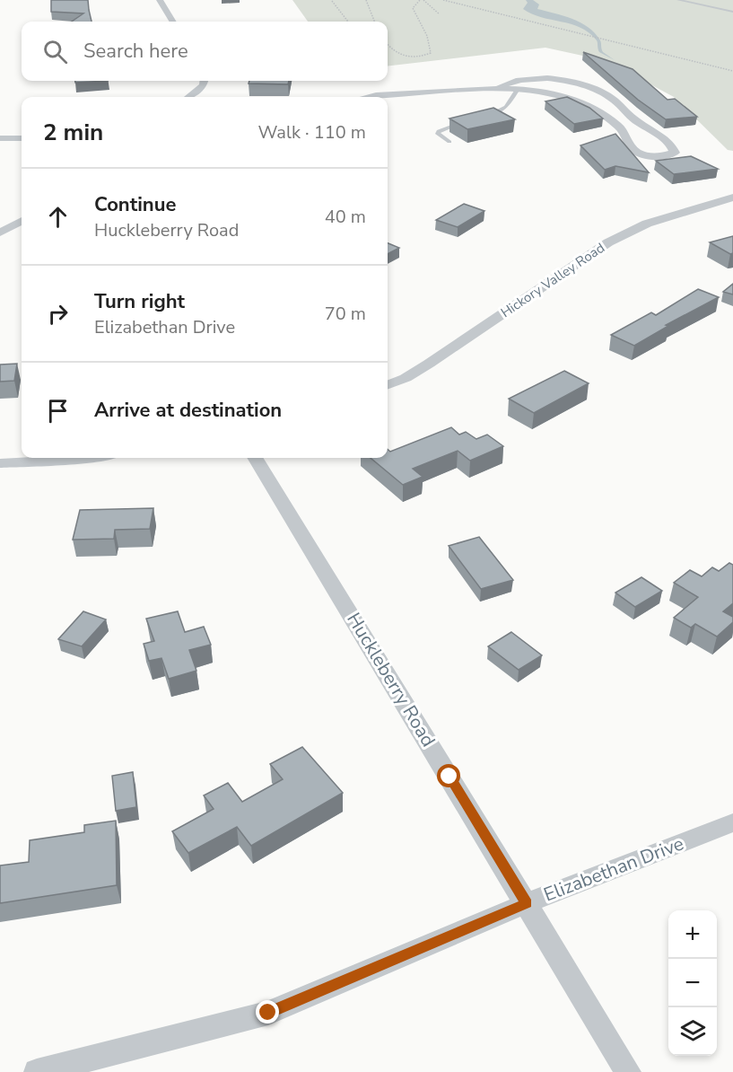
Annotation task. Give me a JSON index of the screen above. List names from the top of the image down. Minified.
{"streets":{"street":["Hickory Valley Road","Huckleberry Road","Elizabethan Drive"]},"crossings":[["Huckleberry Road","Elizabethan Drive"]],"page":{"search":"Search here","heading":["2 min","Walk · 110 m"],"list":[["Continue","Huckleberry Road","40 m"],["Turn right","Elizabethan Drive","70 m"],"Arrive at destination"],"map_buttons":["+","−"]}}
